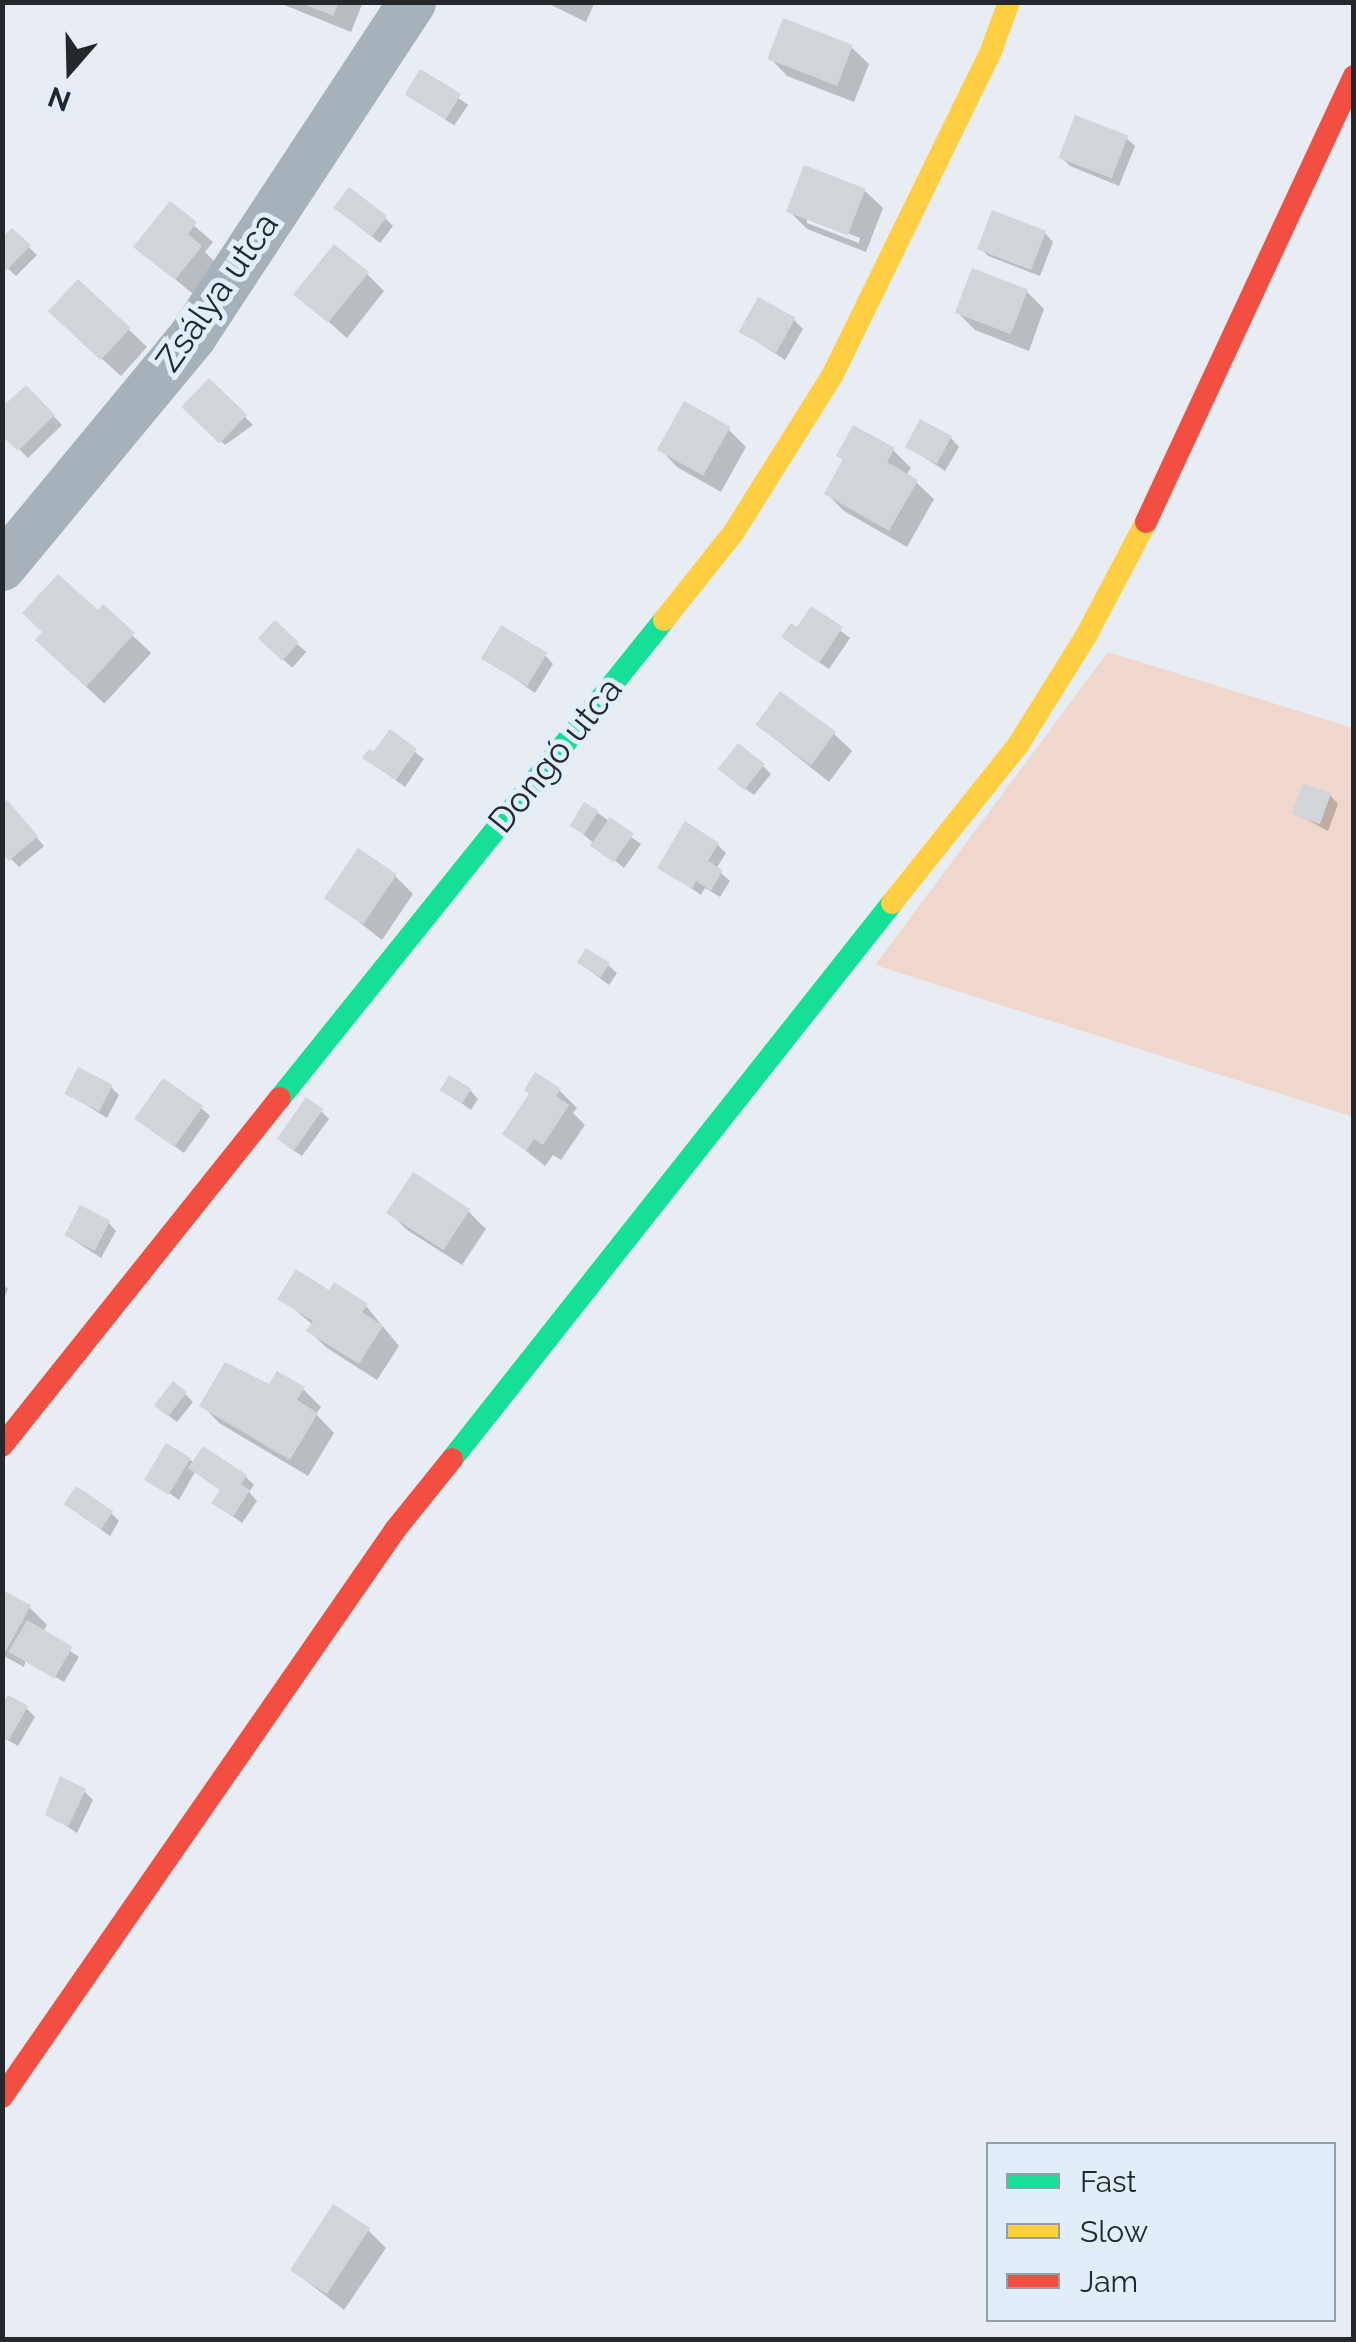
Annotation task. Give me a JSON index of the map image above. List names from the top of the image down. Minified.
{"streets":{"street":["Zsálya utca","Dongó utca"]},"legend":["Fast","Slow","Jam"],"north":"bottom"}
